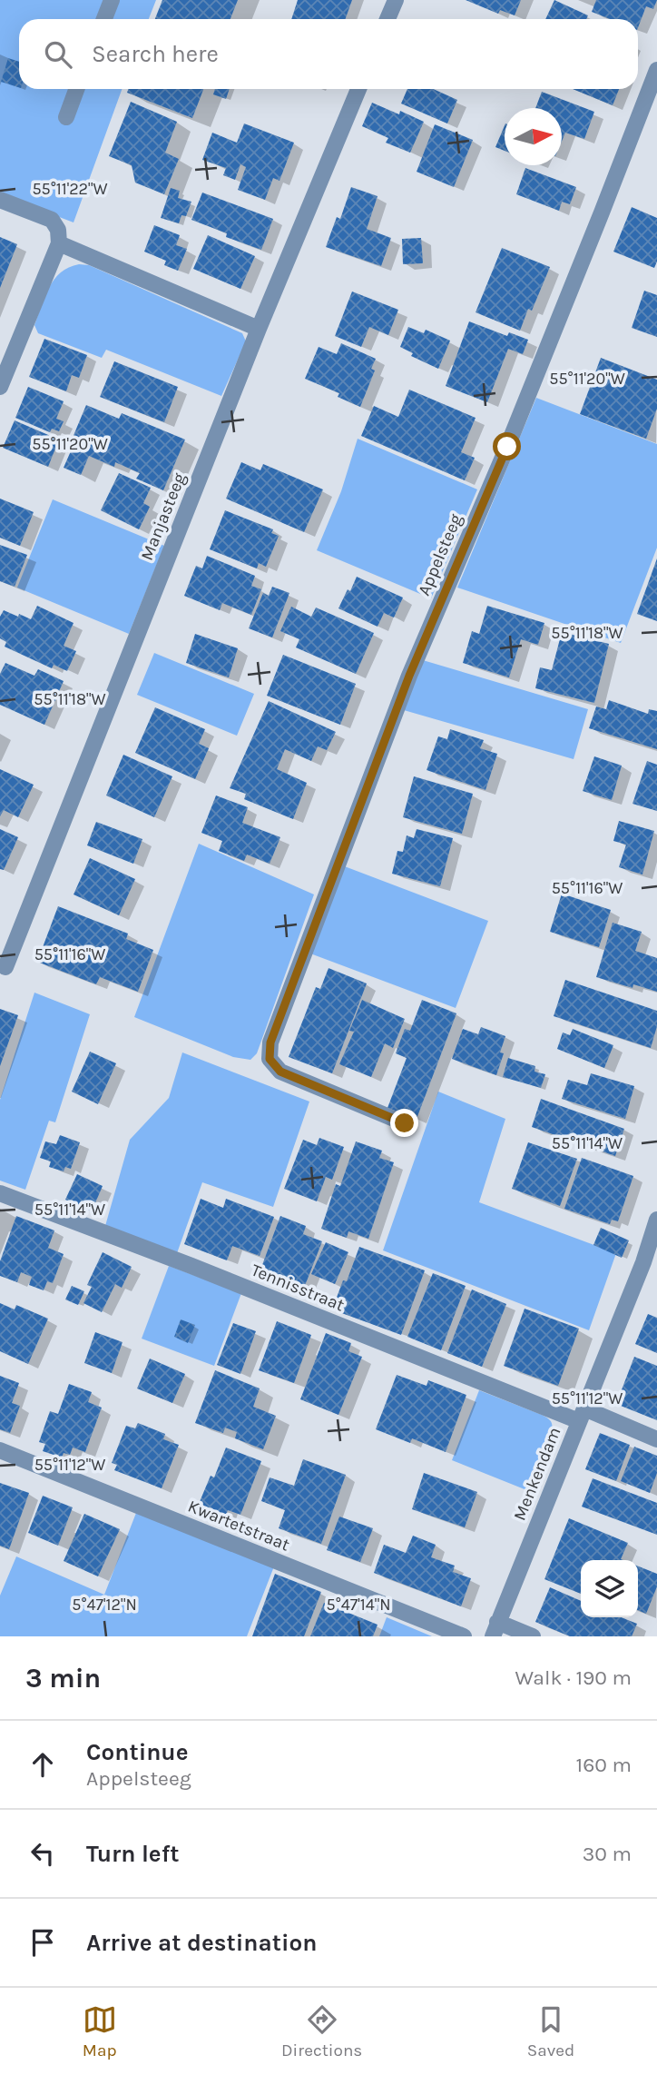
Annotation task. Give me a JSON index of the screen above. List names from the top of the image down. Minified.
{"streets":{"street":["Manjasteeg","Appelsteeg","Tennisstraat","Menkendam","Kwartetstraat"]},"crossings":[["Tennisstraat","Menkendam"]],"north":"right","page":{"search":"Search here","heading":["3 min","Walk · 190 m"],"list":[["Continue","Appelsteeg","160 m"],["Turn left","30 m"],"Arrive at destination"],"nav":["Map","Directions","Saved"]},"coordinates":["55°11'22\"W","55°11'20\"W","55°11'18\"W","55°11'16\"W","55°11'14\"W","55°11'12\"W","5°47'12\"N","5°47'14\"N"]}
